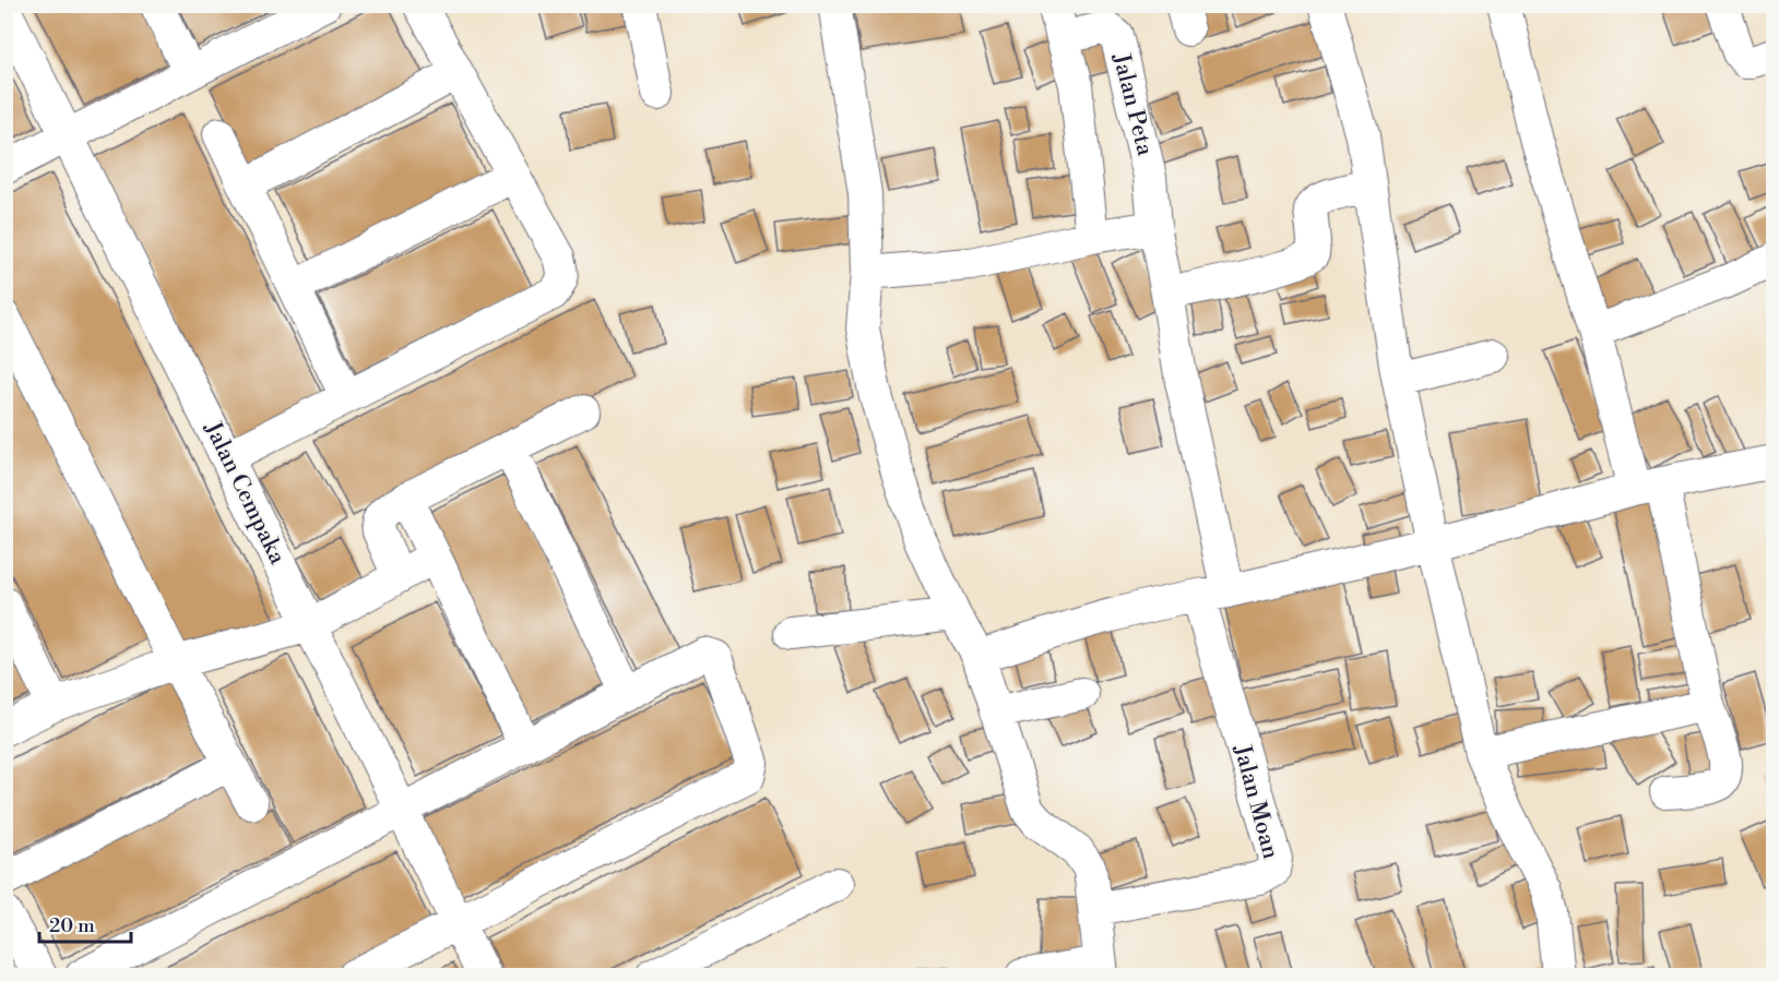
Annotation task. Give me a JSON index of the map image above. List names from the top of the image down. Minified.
{"streets":{"street":["Jalan Peta","Jalan Cempaka","Jalan Moan"]},"scale_bar":"20 m"}
